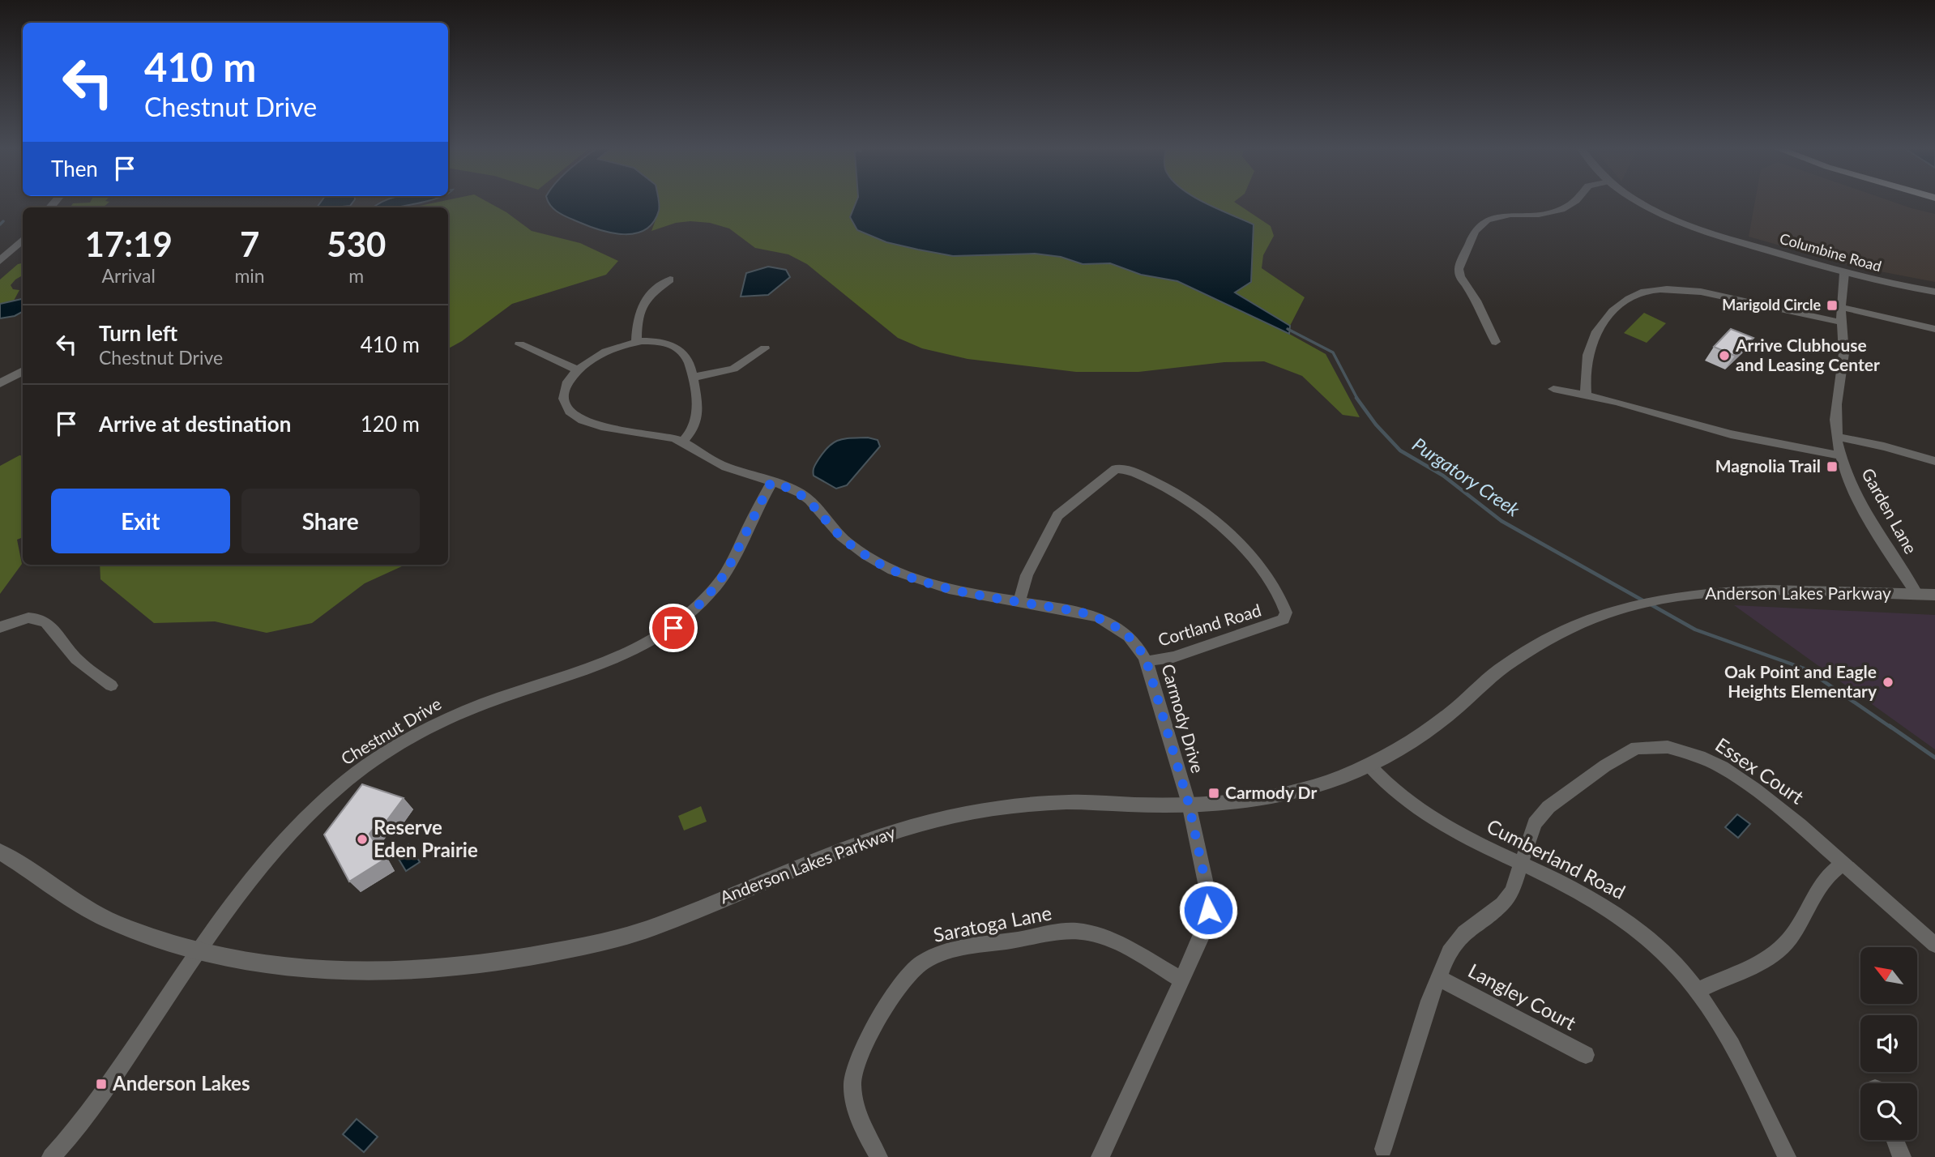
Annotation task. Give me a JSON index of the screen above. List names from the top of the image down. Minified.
{"streets":{"street":["Columbine Road","Garden Lane","Anderson Lakes Parkway","Cortland Road","Carmody Drive","Chestnut Drive","Essex Court","Cumberland Road","Saratoga Lane","Langley Court"]},"crossings":[["Columbine Road","Garden Lane"],["Garden Lane","Anderson Lakes Parkway"],["Anderson Lakes Parkway","Carmody Drive"],["Anderson Lakes Parkway","Chestnut Drive"],["Anderson Lakes Parkway","Cumberland Road"],["Cortland Road","Carmody Drive"],["Carmody Drive","Chestnut Drive"],["Carmody Drive","Saratoga Lane"],["Essex Court","Cumberland Road"],["Essex Court","Langley Court"]],"water":["Purgatory Creek"],"places":{"transit":["Marigold Circle","Magnolia Trail","Carmody Dr","Anderson Lakes"],"other":["Arrive Clubhouse and Leasing Center","Oak Point and Eagle Heights Elementary","Reserve Eden Prairie"]},"north":"top left","page":{"turn":["410 m","Chestnut Drive"],"then":"Then","eta":["17:19","Arrival","7","min","530","m"],"list":[{"name":"Turn left","note":"Chestnut Drive","value":"410 m"},{"name":"Arrive at destination","value":"120 m"}],"buttons":["Exit","Share"]}}
